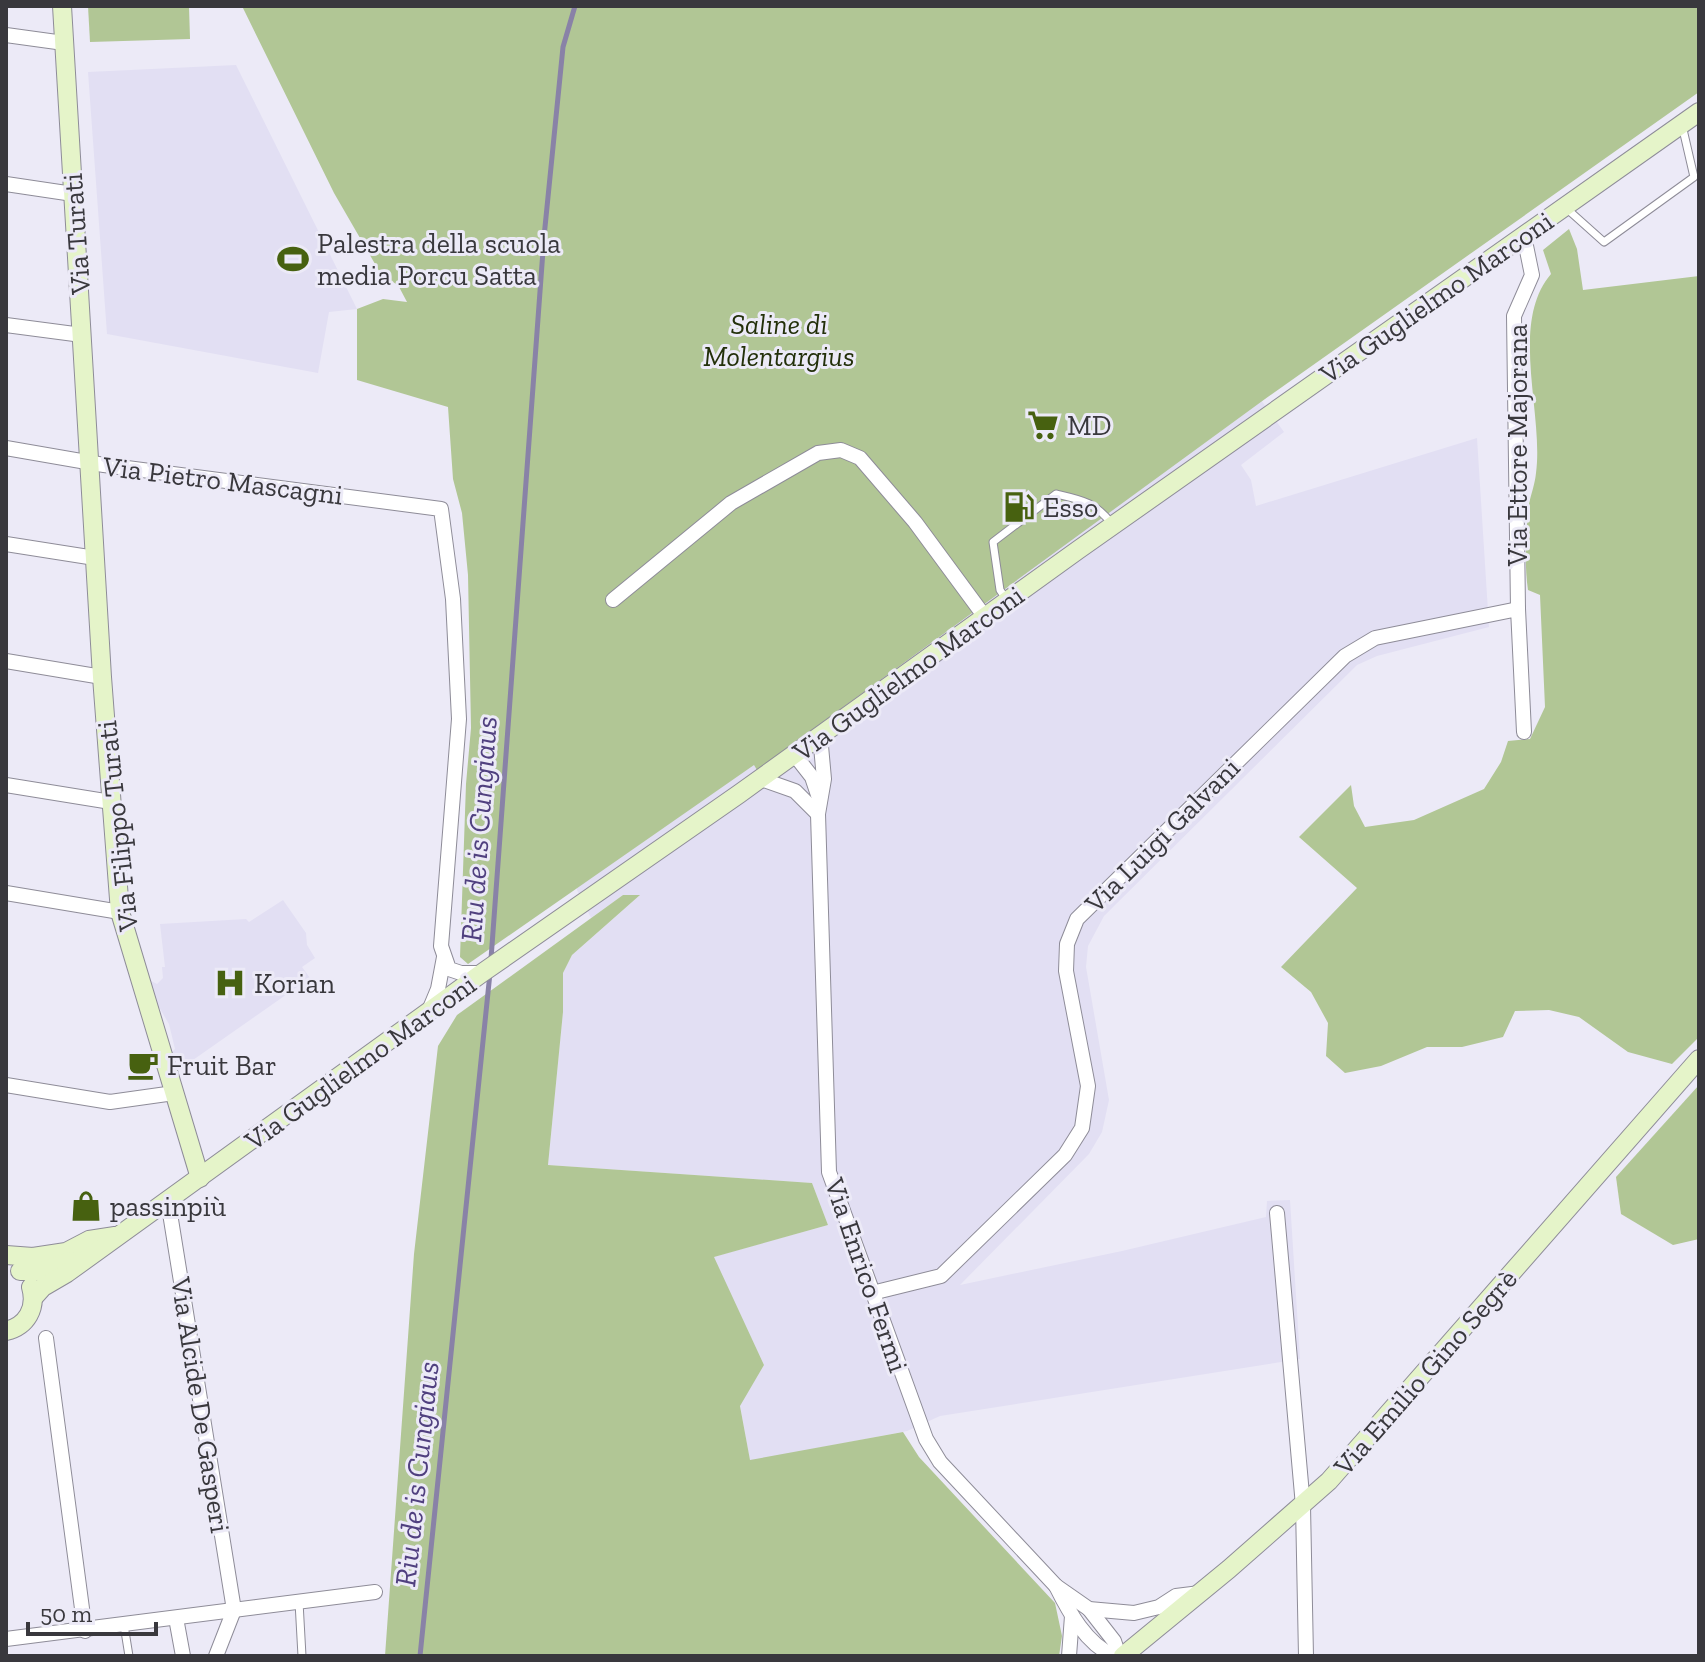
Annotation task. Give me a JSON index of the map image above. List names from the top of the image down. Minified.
{"streets":{"main road":["Via Turati","Via Guglielmo Marconi","Via Filippo Turati","Via Emilio Gino Segrè"],"street":["Via Ettore Majorana","Via Pietro Mascagni","Via Luigi Galvani","Via Enrico Fermi","Via Alcide De Gasperi"]},"crossings":[["Via Turati","Via Pietro Mascagni"],["Via Turati","Via Filippo Turati"],["Via Guglielmo Marconi","Via Ettore Majorana"],["Via Guglielmo Marconi","Via Filippo Turati"],["Via Guglielmo Marconi","Via Enrico Fermi"],["Via Guglielmo Marconi","Via Alcide De Gasperi"],["Via Ettore Majorana","Via Luigi Galvani"],["Via Pietro Mascagni","Via Filippo Turati"],["Via Luigi Galvani","Via Enrico Fermi"]],"water":["Riu de is Cungiaus"],"parks":["Saline di Molentargius"],"places":{"sports":["Palestra della scuola media Porcu Satta"],"supermarket":["MD"],"fuel station":["Esso"],"hospital":["Korian"],"cafe":["Fruit Bar"],"shop":["passinpiù"]},"scale_bar":"50 m"}
